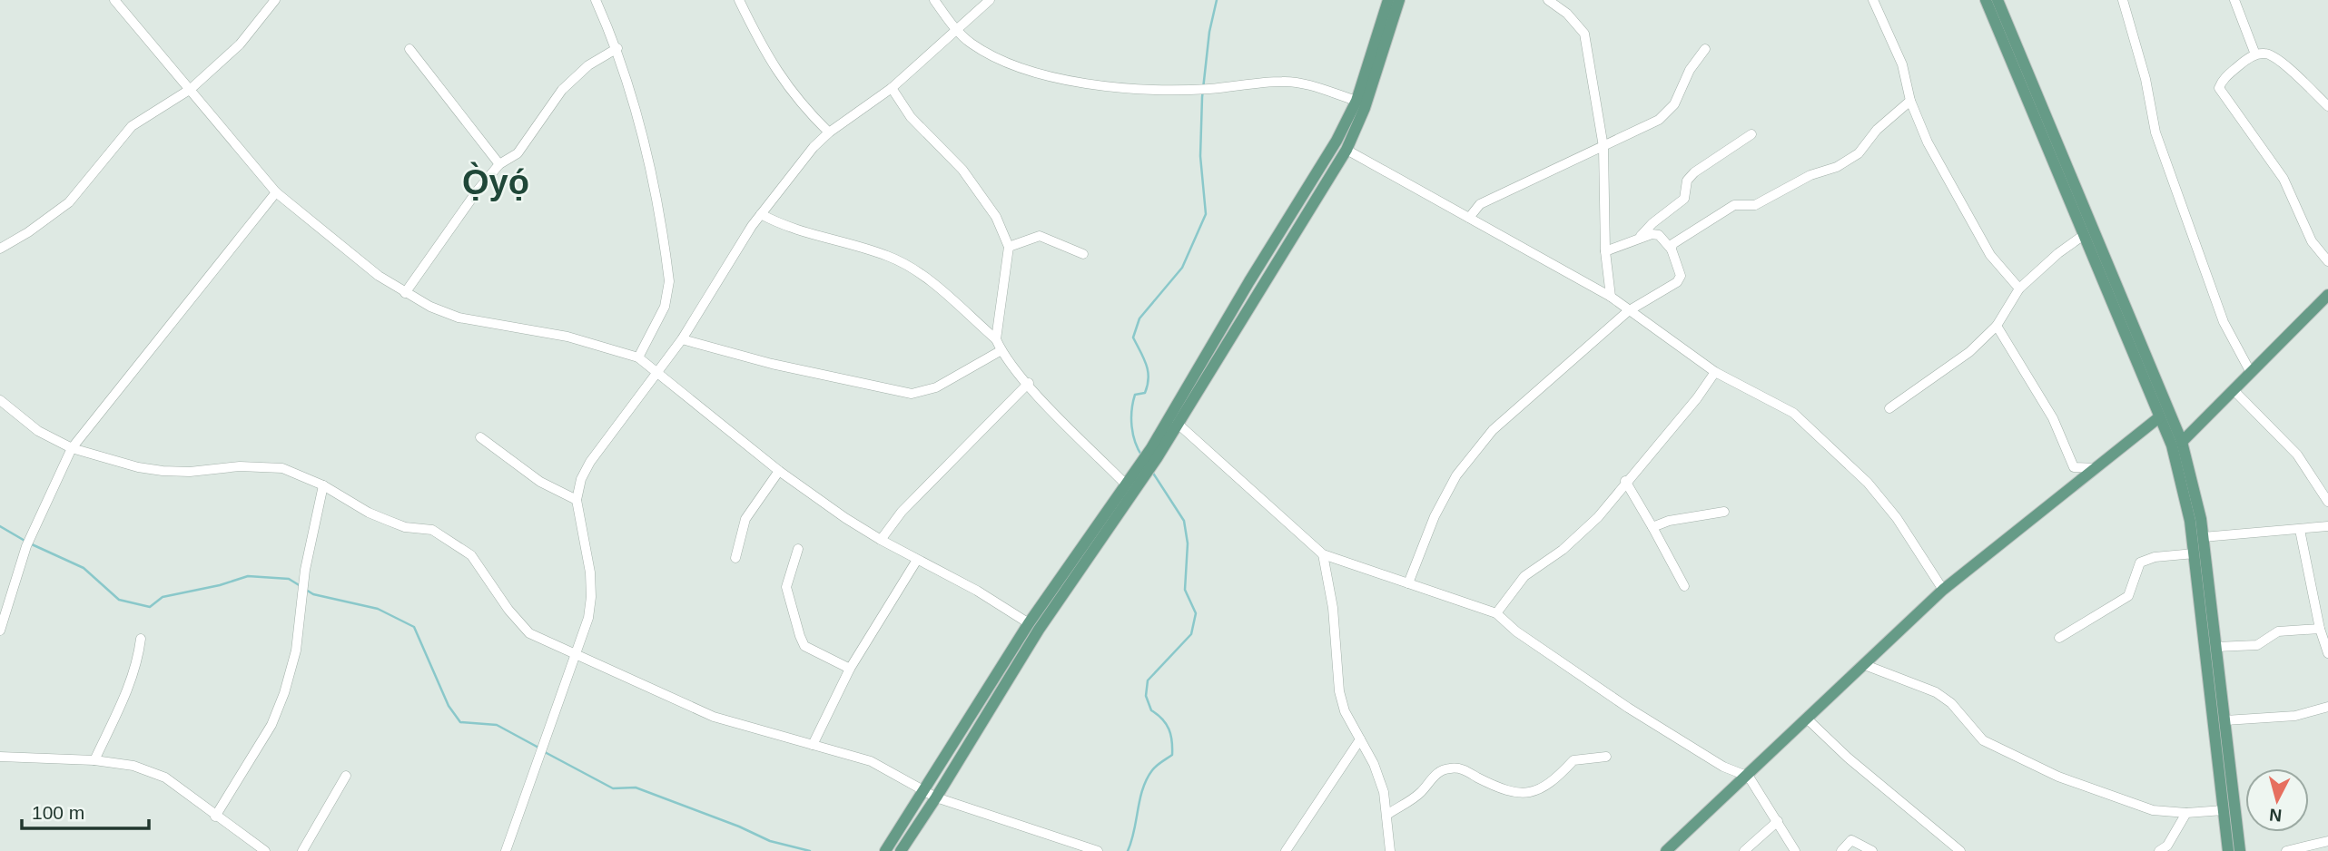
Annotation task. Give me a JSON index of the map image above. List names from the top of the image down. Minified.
{"districts":["Ọ̀yọ́"],"scale_bar":"100 m","north":"bottom"}
